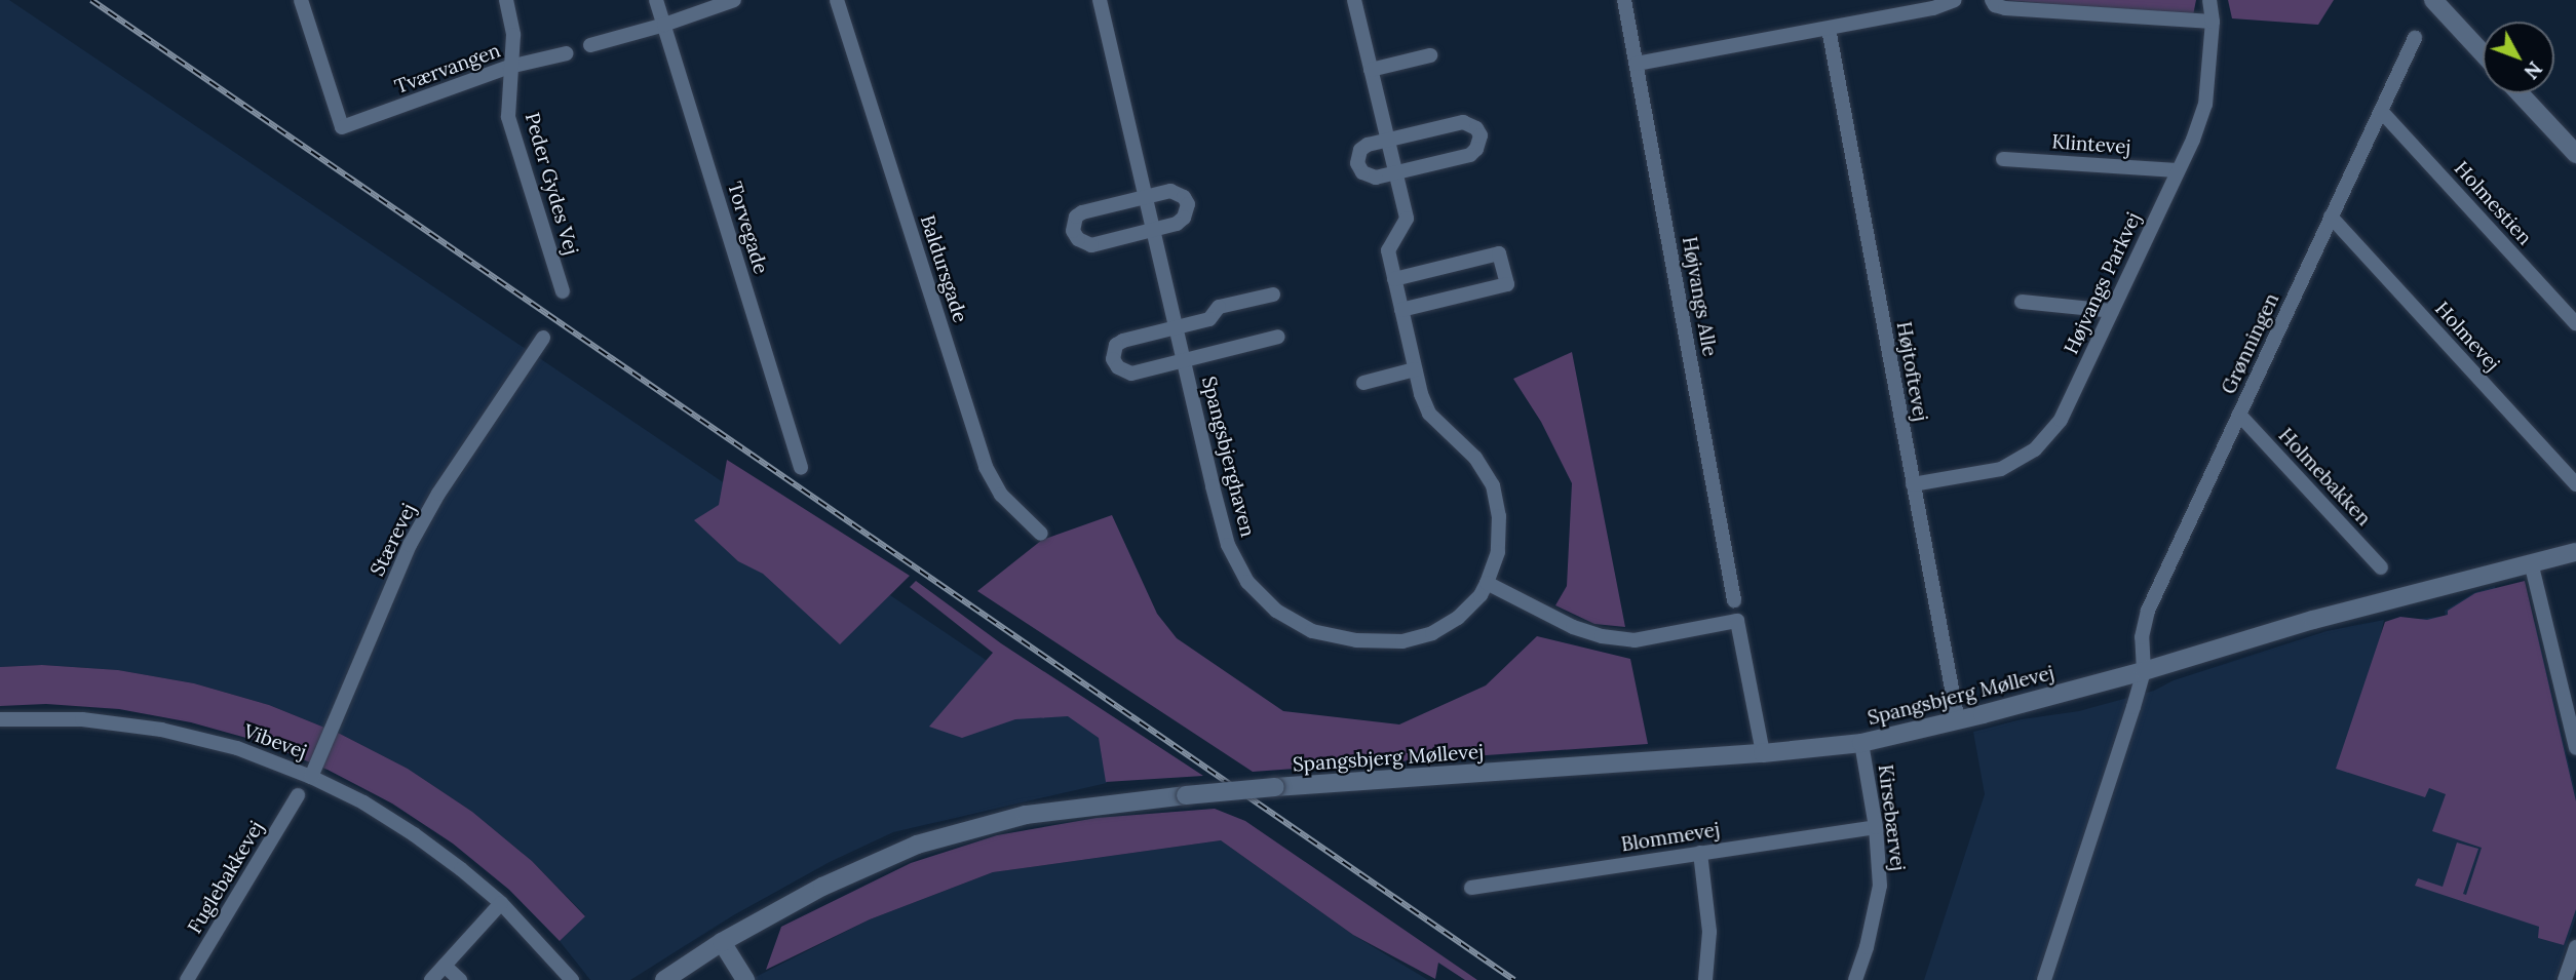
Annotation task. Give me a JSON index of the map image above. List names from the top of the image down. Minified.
{"streets":{"street":["Tværvangen","Klintevej","Peder Gydes Vej","Holmestien","Torvegade","Baldursgade","Højvangs Parkvej","Højvangs Alle","Holmevej","Grønningen","Højtoftevej","Spangsbjerghaven","Holmebakken","Stærevej","Spangsbjerg Møllevej","Vibevej","Kirsebærvej","Blommevej","Fuglebakkevej"]},"crossings":[["Tværvangen","Peder Gydes Vej"],["Klintevej","Højvangs Parkvej"],["Holmestien","Grønningen"],["Højvangs Parkvej","Højtoftevej"],["Holmevej","Grønningen"],["Grønningen","Holmebakken"],["Grønningen","Spangsbjerg Møllevej"],["Højtoftevej","Spangsbjerg Møllevej"],["Stærevej","Vibevej"],["Spangsbjerg Møllevej","Kirsebærvej"],["Kirsebærvej","Blommevej"]],"north":"bottom right"}
